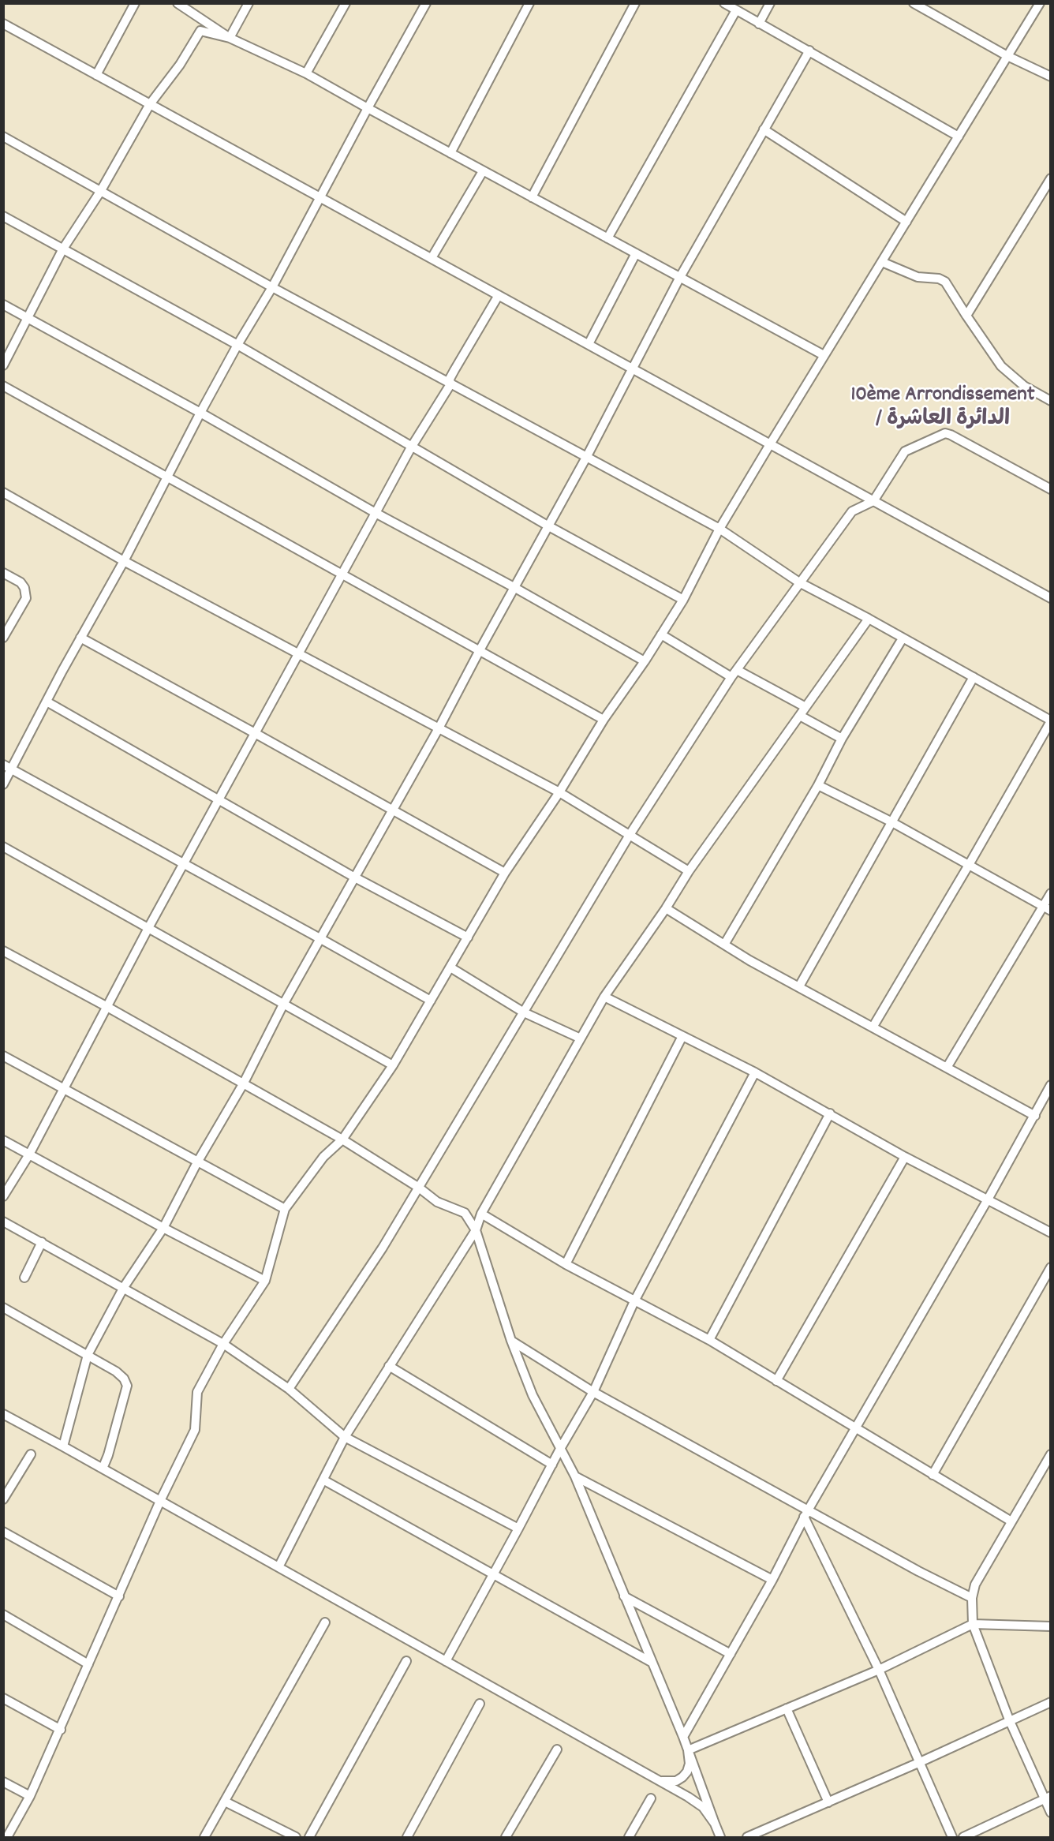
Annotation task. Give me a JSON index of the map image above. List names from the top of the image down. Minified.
{"districts":["10ème Arrondissement / الدائرة العاشرة"]}
